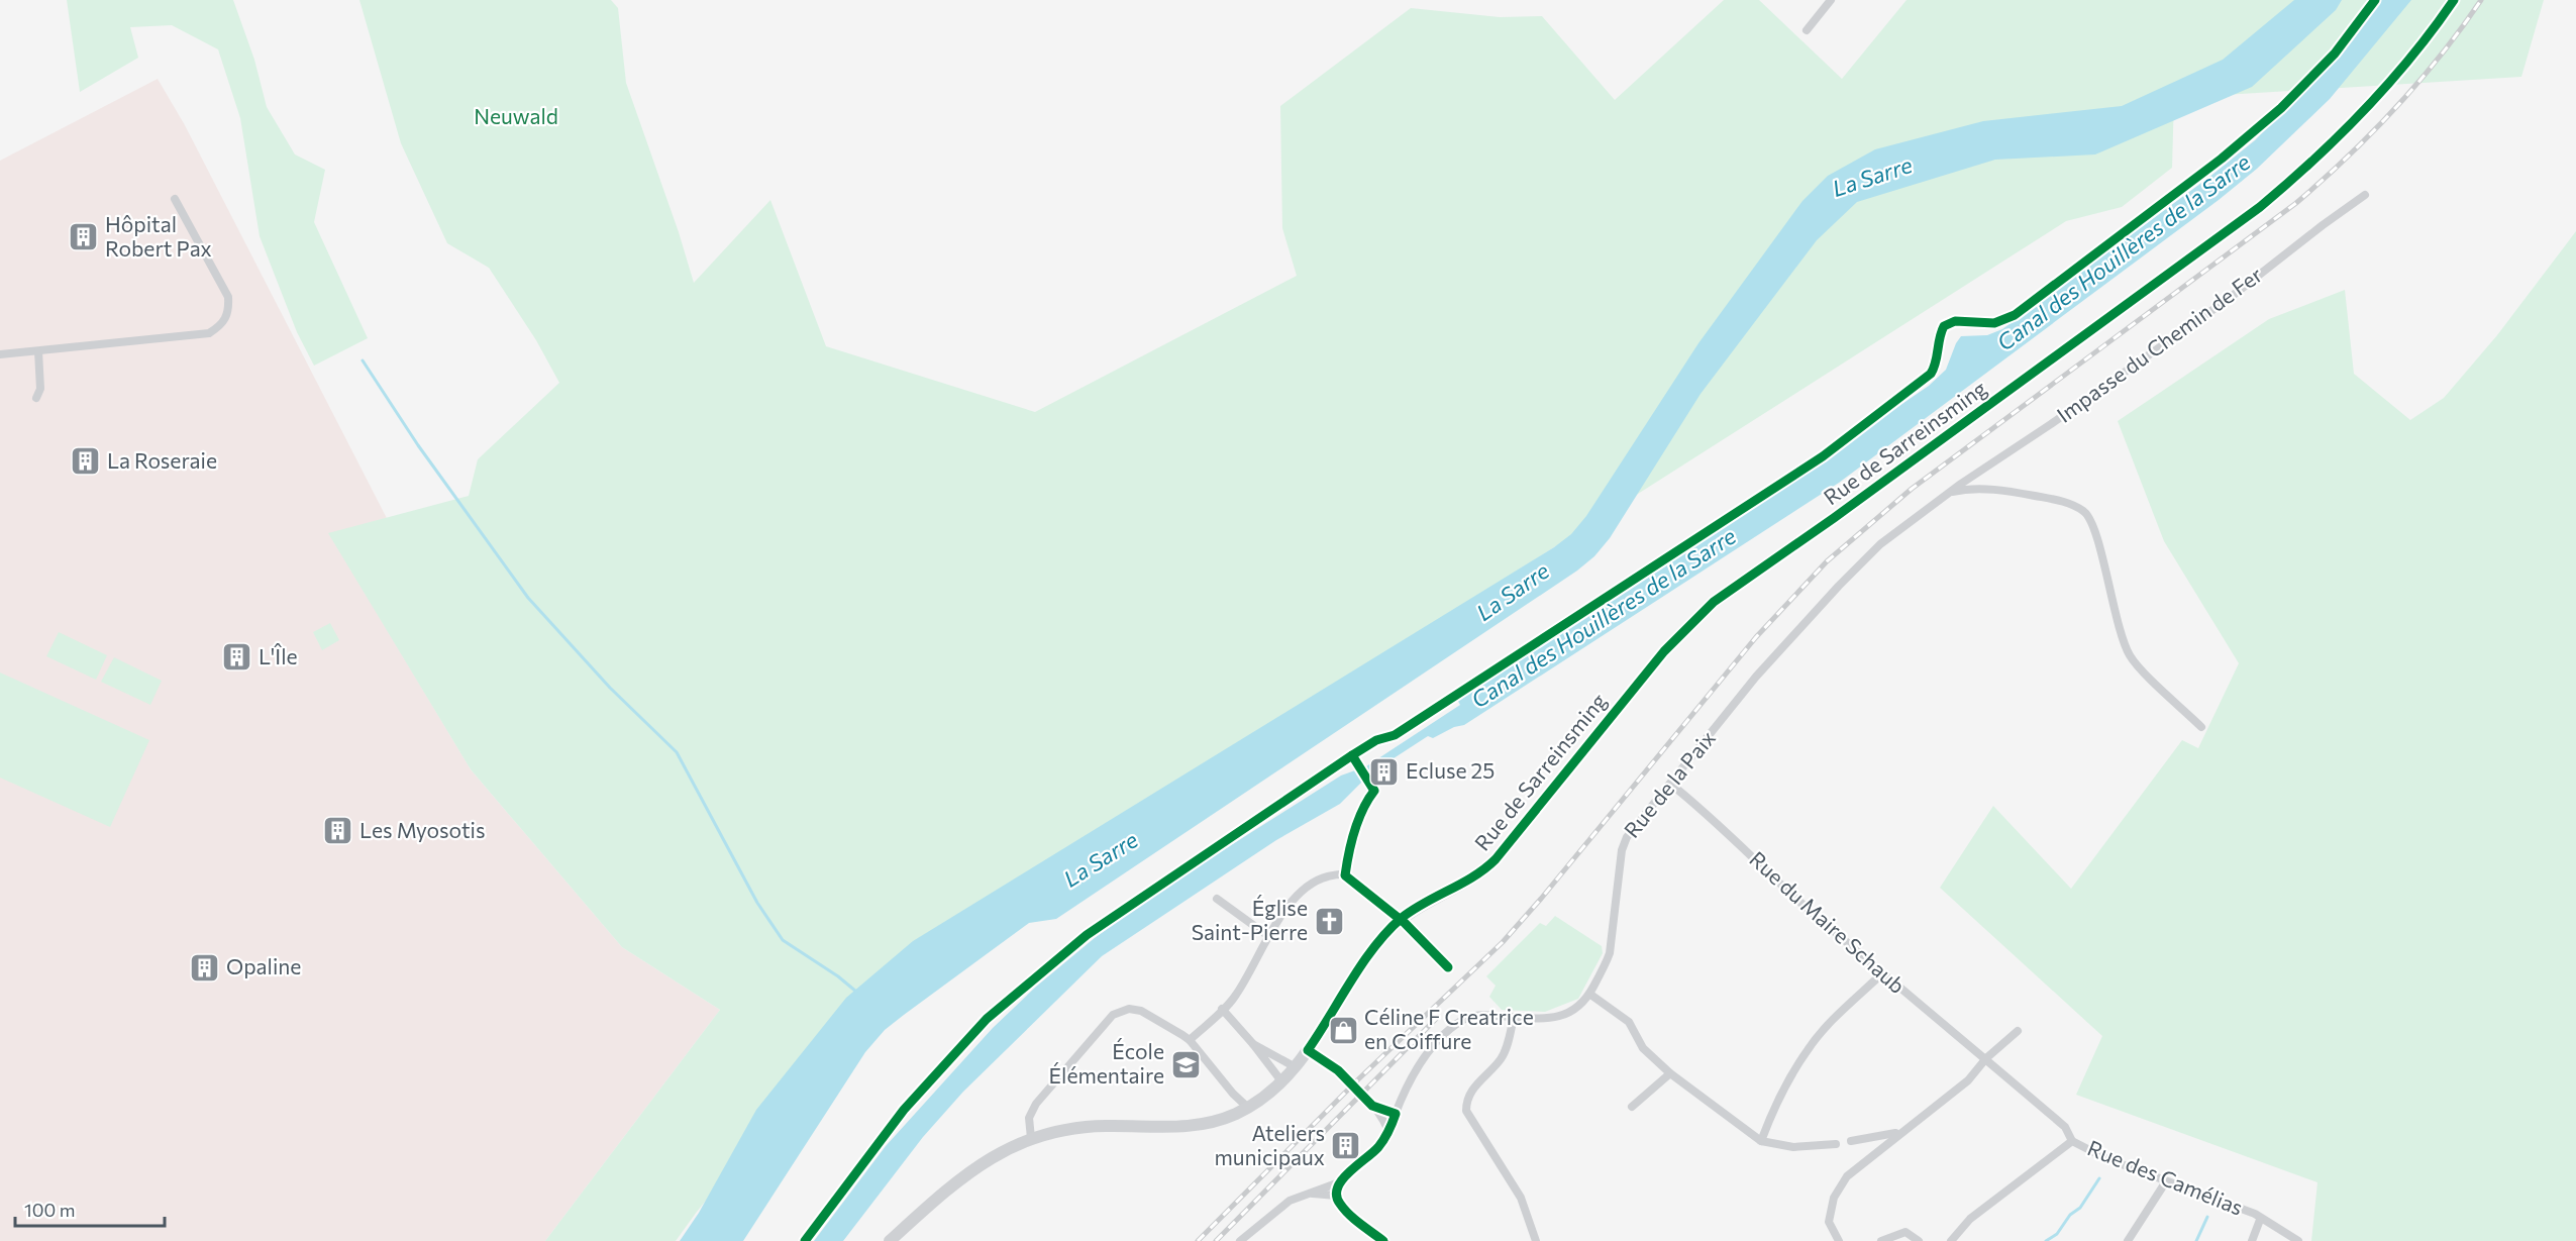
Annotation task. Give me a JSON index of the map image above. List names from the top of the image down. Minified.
{"streets":{"street":["Impasse du Chemin de Fer","Rue de Sarreinsming","Rue de la Paix","Rue du Maire Schaub","Rue des Camélias"]},"crossings":[["Impasse du Chemin de Fer","Rue de la Paix"],["Rue de la Paix","Rue du Maire Schaub"],["Rue du Maire Schaub","Rue des Camélias"]],"water":["La Sarre","Canal des Houillères de la Sarre"],"parks":["Neuwald"],"places":{"building":["Hôpital Robert Pax","La Roseraie","L'Île","Ecluse 25","Les Myosotis","Opaline","Ateliers municipaux"],"church":["Église Saint-Pierre"],"shop":["Céline F Creatrice en Coiffure"],"school or university":["École Élémentaire"]},"scale_bar":"100 m"}
